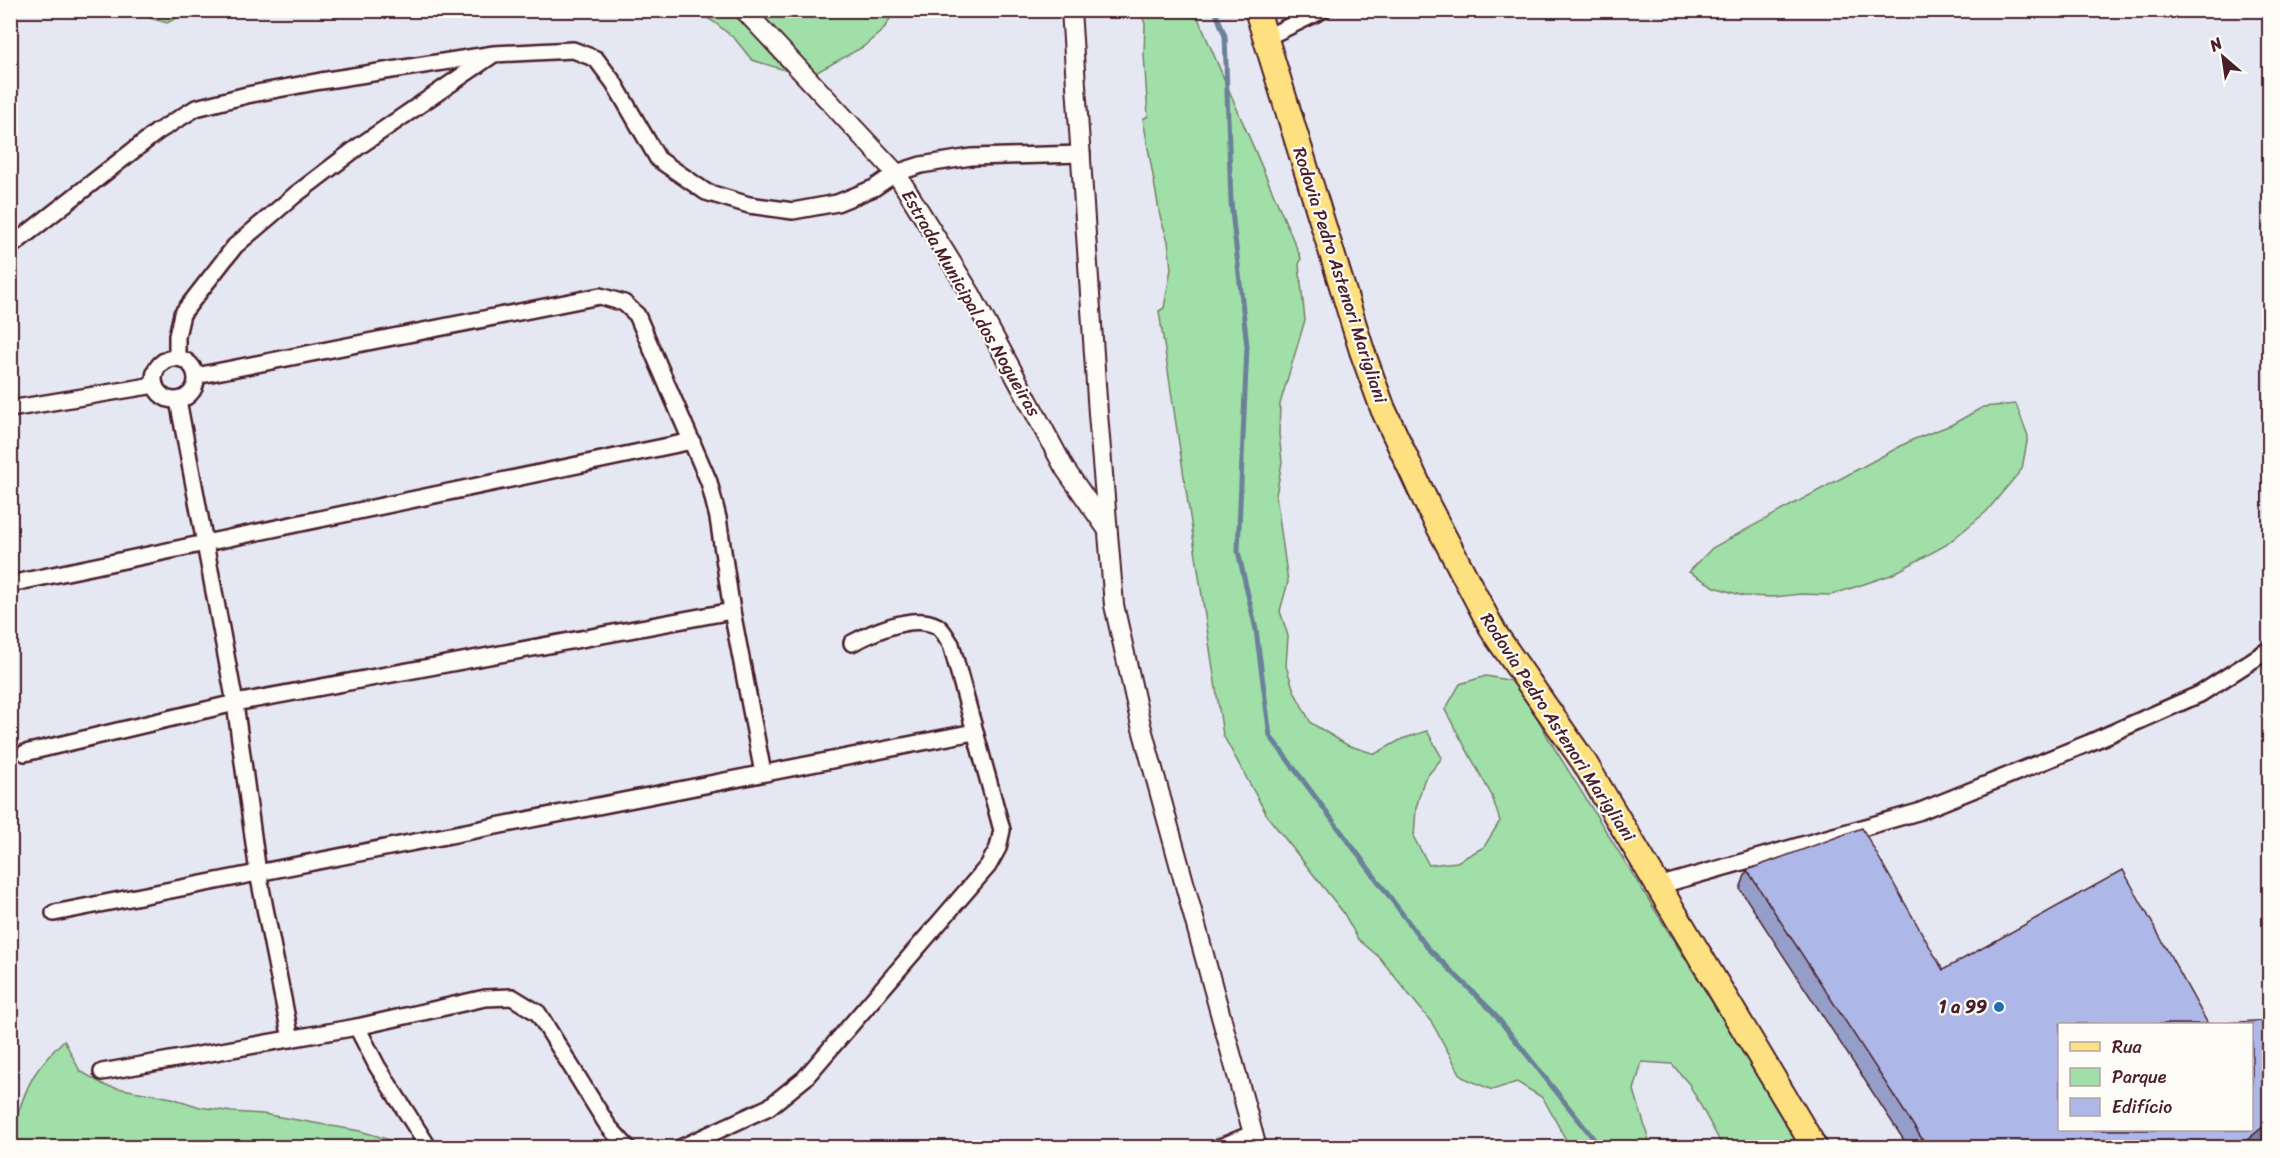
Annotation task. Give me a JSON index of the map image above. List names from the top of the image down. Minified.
{"streets":{"main road":["Rodovia Pedro Astenori Marigliani"],"street":["Estrada Municipal dos Nogueiras"]},"places":["1 a 99"],"legend":["Rua","Parque","Edifício"],"north":"top left"}
